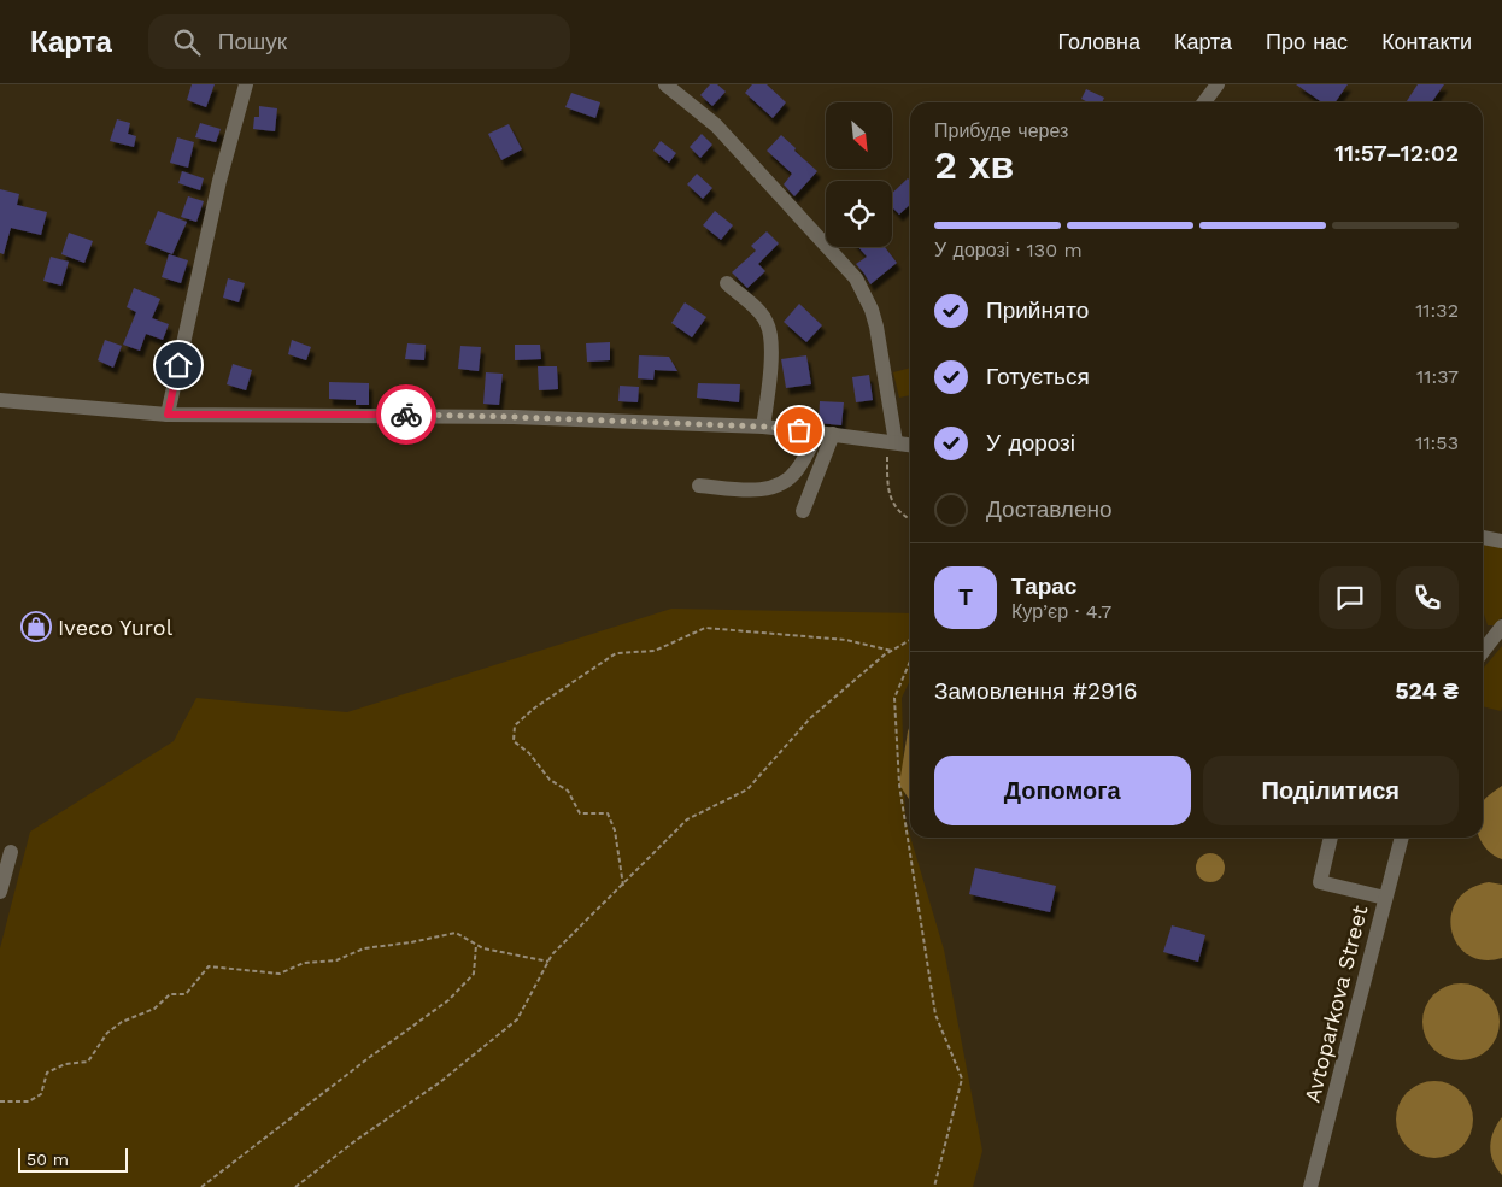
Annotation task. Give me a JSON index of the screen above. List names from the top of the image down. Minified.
{"streets":{"street":["Avtoparkova Street"]},"places":{"shop":["Iveco Yurol"]},"scale_bar":"50 m","north":"bottom right","page":{"header":"Карта","search":"Пошук","nav":["Головна","Карта","Про нас","Контакти"],"heading":["2 хв","Прибуде через","11:57–12:02"],"panel":["Тарас","Кур’єр · 4.7","Замовлення #2916","524 ₴"],"bar":"У дорозі · 130 m","list":[["Прийнято","11:32"],["Готується","11:37"],["У дорозі","11:53"],"Доставлено"],"round":"Т","buttons":["Допомога","Поділитися"],"scale":"50 m"}}
